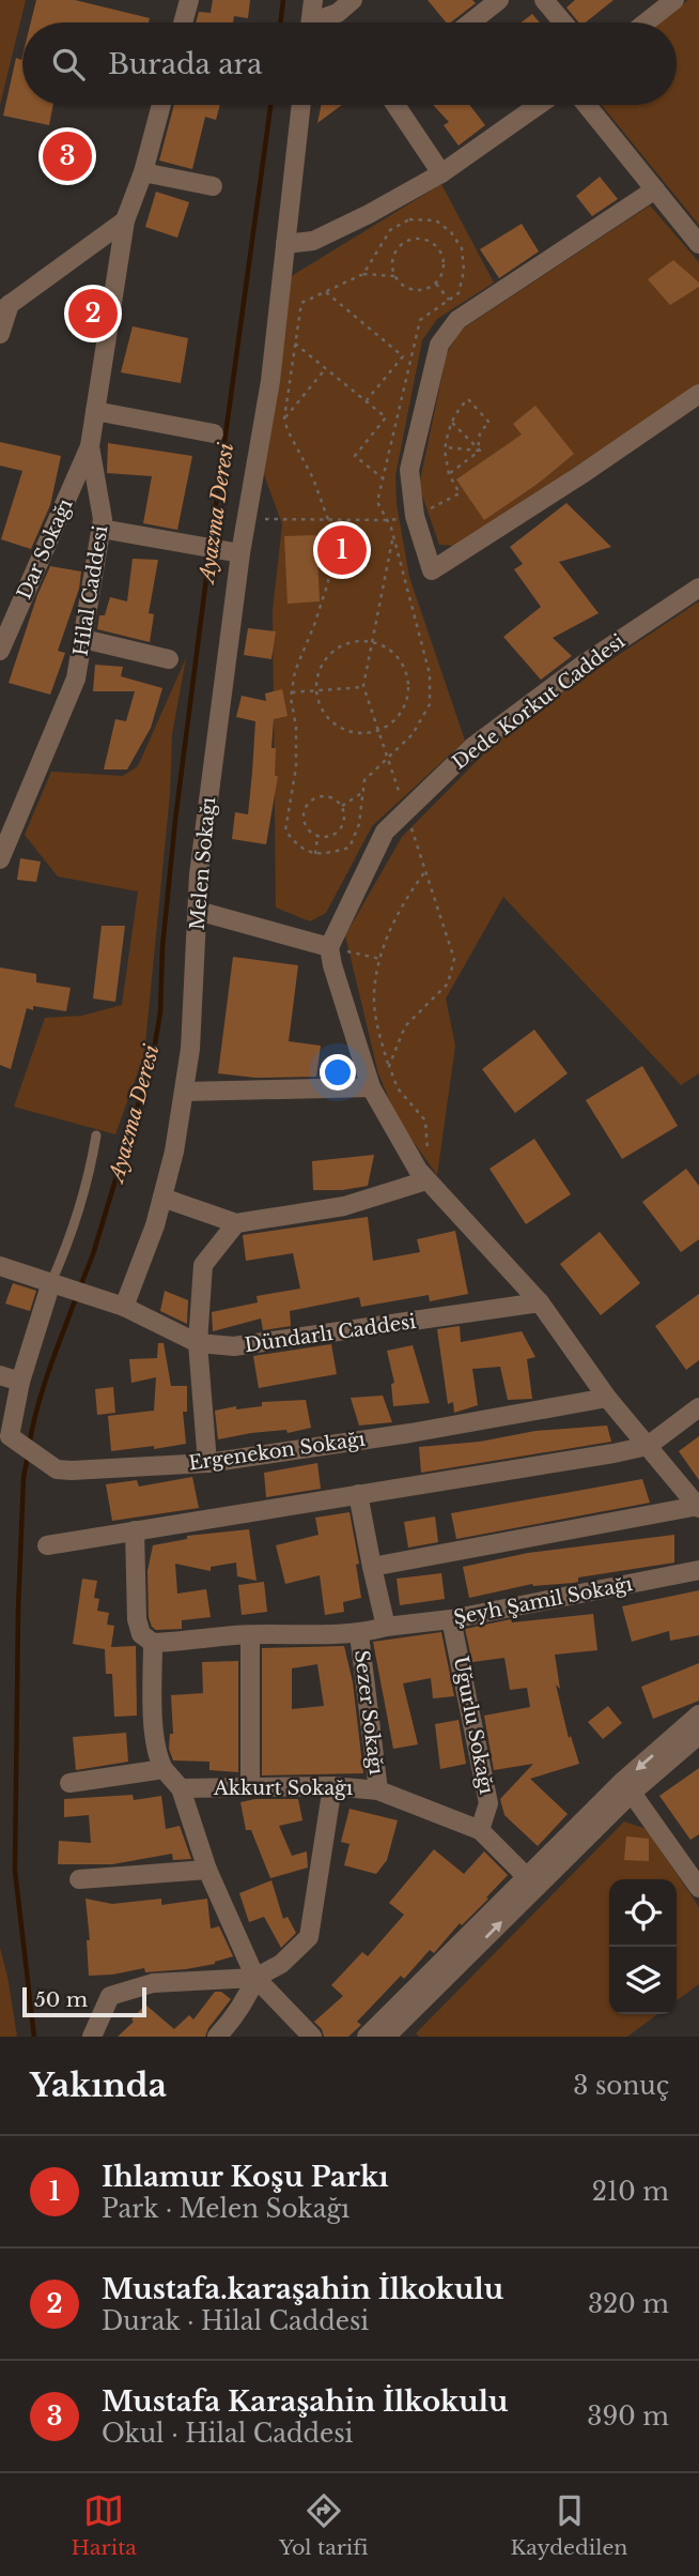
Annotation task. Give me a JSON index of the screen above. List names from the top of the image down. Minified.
{"streets":{"street":["Dar Sokağı","Hilal Caddesi","Dede Korkut Caddesi","Melen Sokağı","Dündarlı Caddesi","Ergenekon Sokağı","Şeyh Şamil Sokağı","Sezer Sokağı","Uğurlu Sokağı","Akkurt Sokağı"]},"crossings":[["Dar Sokağı","Hilal Caddesi"],["Melen Sokağı","Dündarlı Caddesi"],["Dündarlı Caddesi","Ergenekon Sokağı"],["Şeyh Şamil Sokağı","Sezer Sokağı"],["Şeyh Şamil Sokağı","Uğurlu Sokağı"],["Sezer Sokağı","Akkurt Sokağı"],["Uğurlu Sokağı","Akkurt Sokağı"]],"water":["Ayazma Deresi"],"scale_bar":"50 m","page":{"search":"Burada ara","pins":["3","2","1"],"scale":"50 m","heading":["Yakında","3 sonuç"],"list":[{"mark":"1","name":"Ihlamur Koşu Parkı","note":"Park · Melen Sokağı","value":"210 m"},{"mark":"2","name":"Mustafa.karaşahin İlkokulu","note":"Durak · Hilal Caddesi","value":"320 m"},{"mark":"3","name":"Mustafa Karaşahin İlkokulu","note":"Okul · Hilal Caddesi","value":"390 m"}],"nav":["Harita","Yol tarifi","Kaydedilen"]}}
